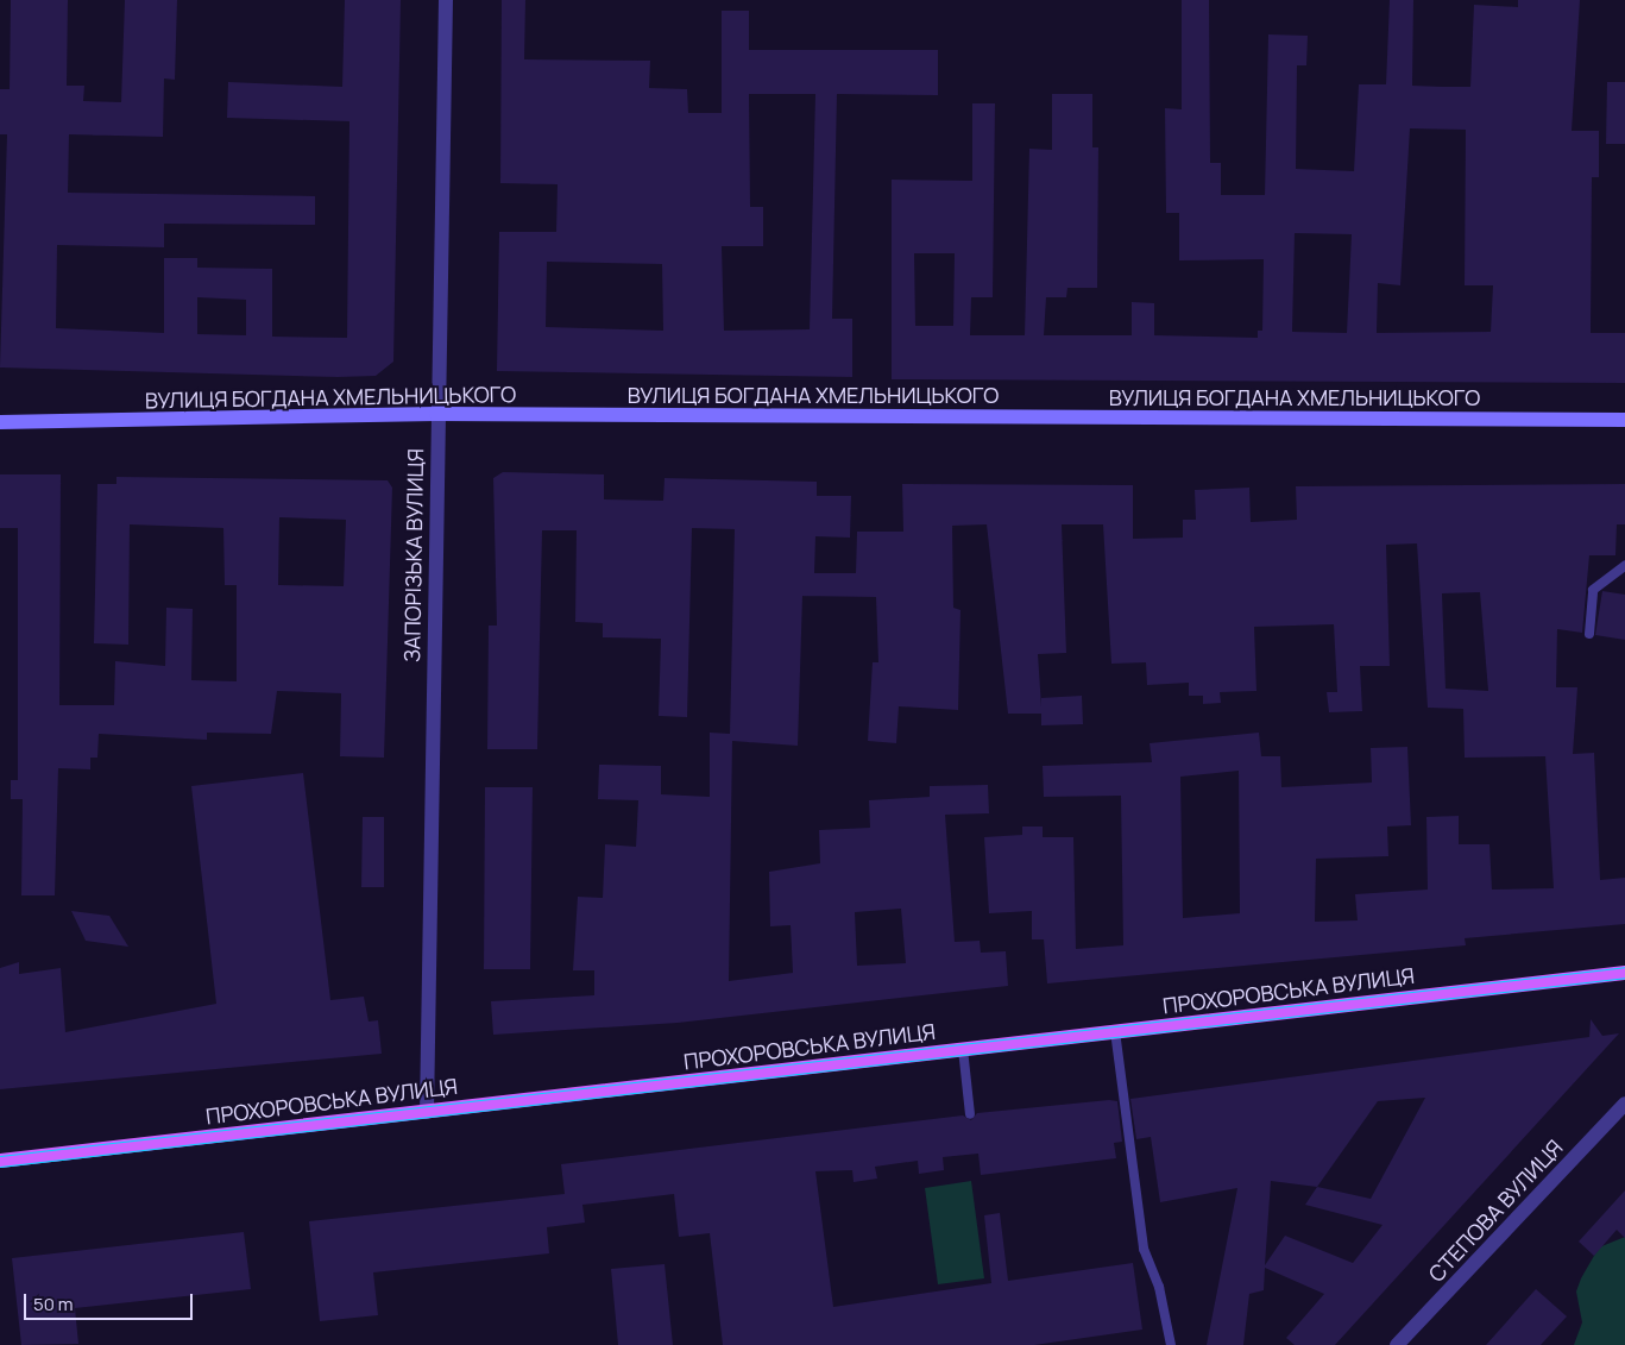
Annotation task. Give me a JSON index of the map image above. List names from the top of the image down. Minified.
{"streets":{"main road":["ВУЛИЦЯ БОГДАНА ХМЕЛЬНИЦЬКОГО","ПРОХОРОВСЬКА ВУЛИЦЯ"],"street":["ЗАПОРІЗЬКА ВУЛИЦЯ","СТЕПОВА ВУЛИЦЯ"]},"crossings":[["ВУЛИЦЯ БОГДАНА ХМЕЛЬНИЦЬКОГО","ЗАПОРІЗЬКА ВУЛИЦЯ"],["ЗАПОРІЗЬКА ВУЛИЦЯ","ПРОХОРОВСЬКА ВУЛИЦЯ"]],"scale_bar":"50 m"}
